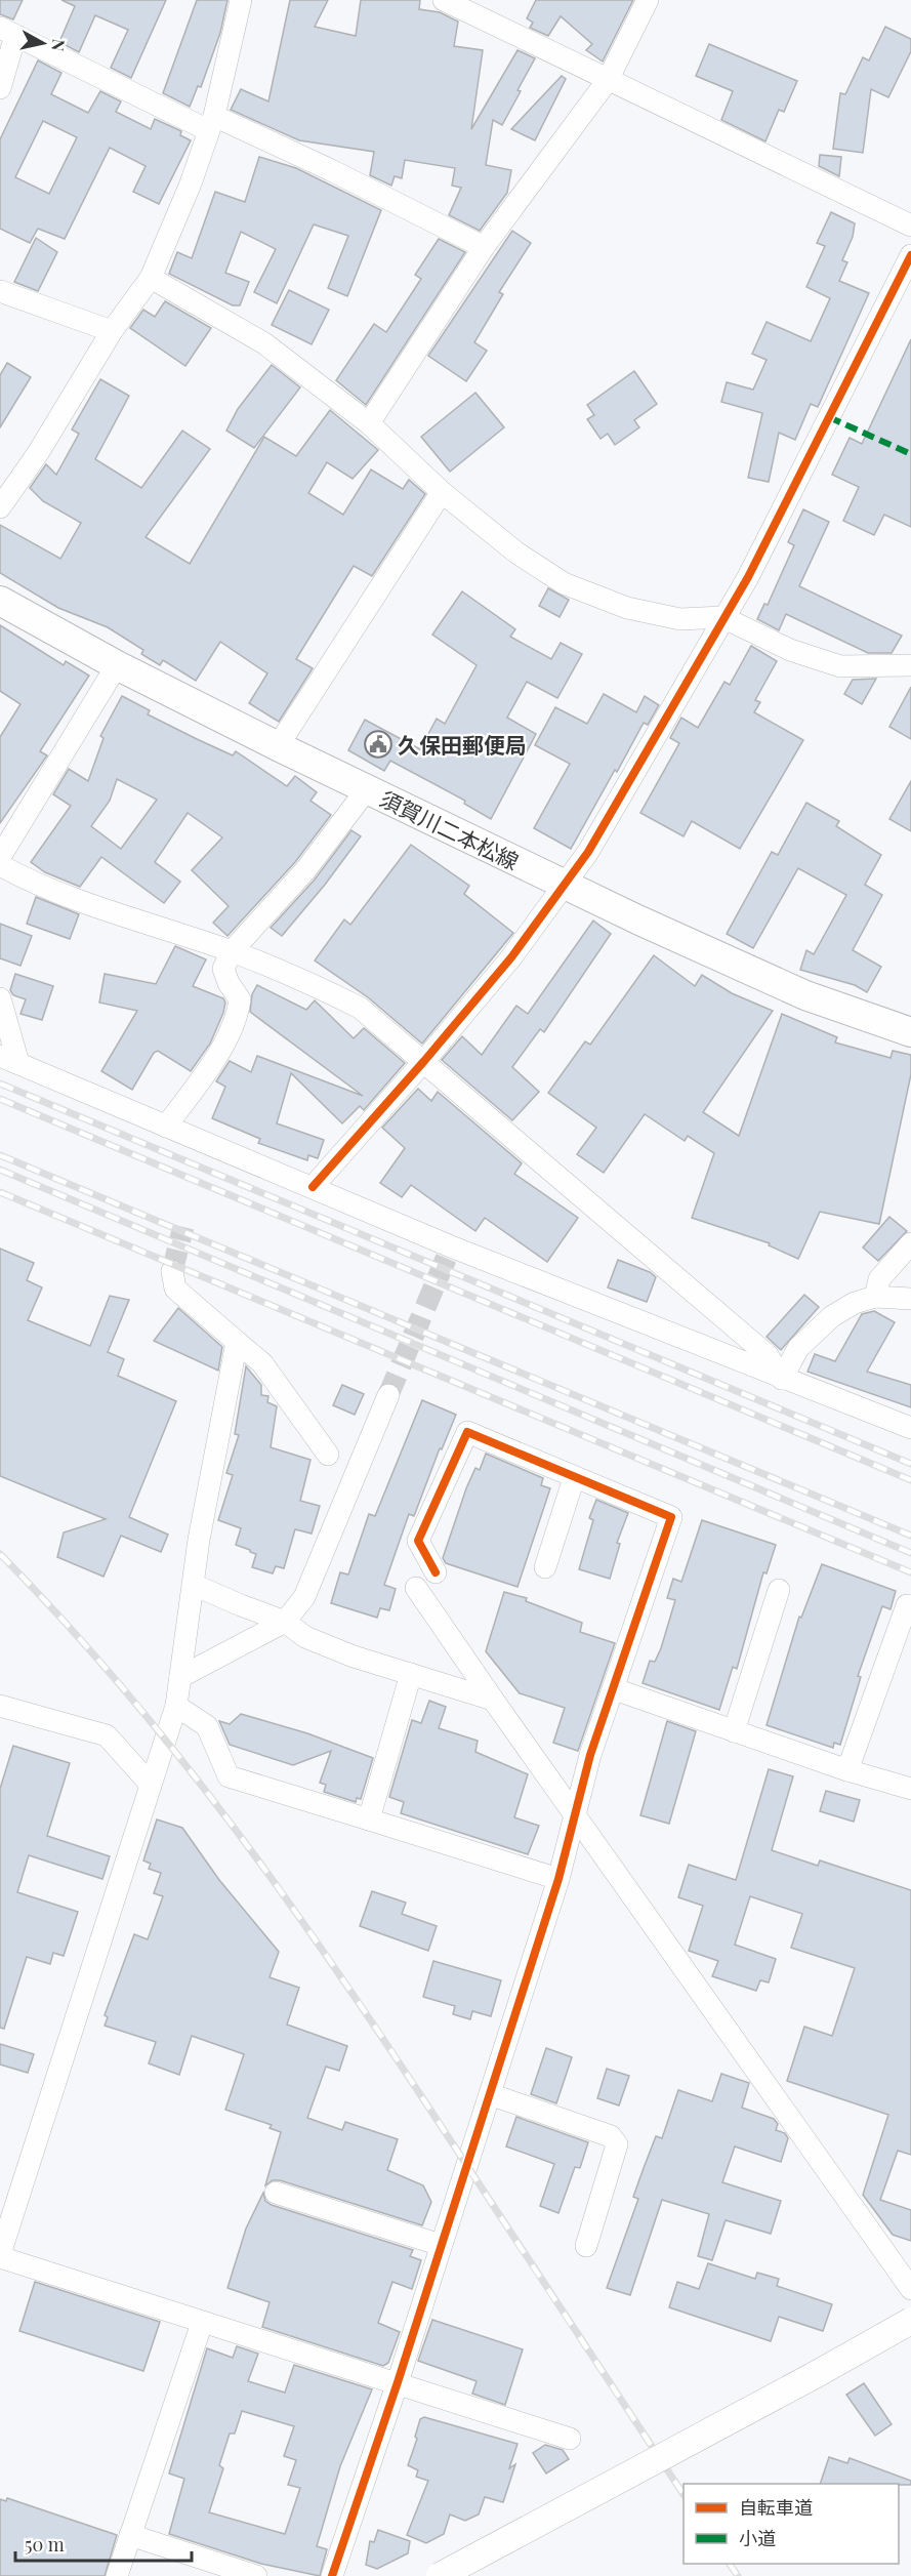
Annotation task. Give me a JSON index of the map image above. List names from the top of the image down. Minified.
{"streets":{"main road":["須賀川二本松線"]},"places":{"public building":["久保田郵便局"]},"legend":["自転車道","小道"],"scale_bar":"50 m","north":"right"}
